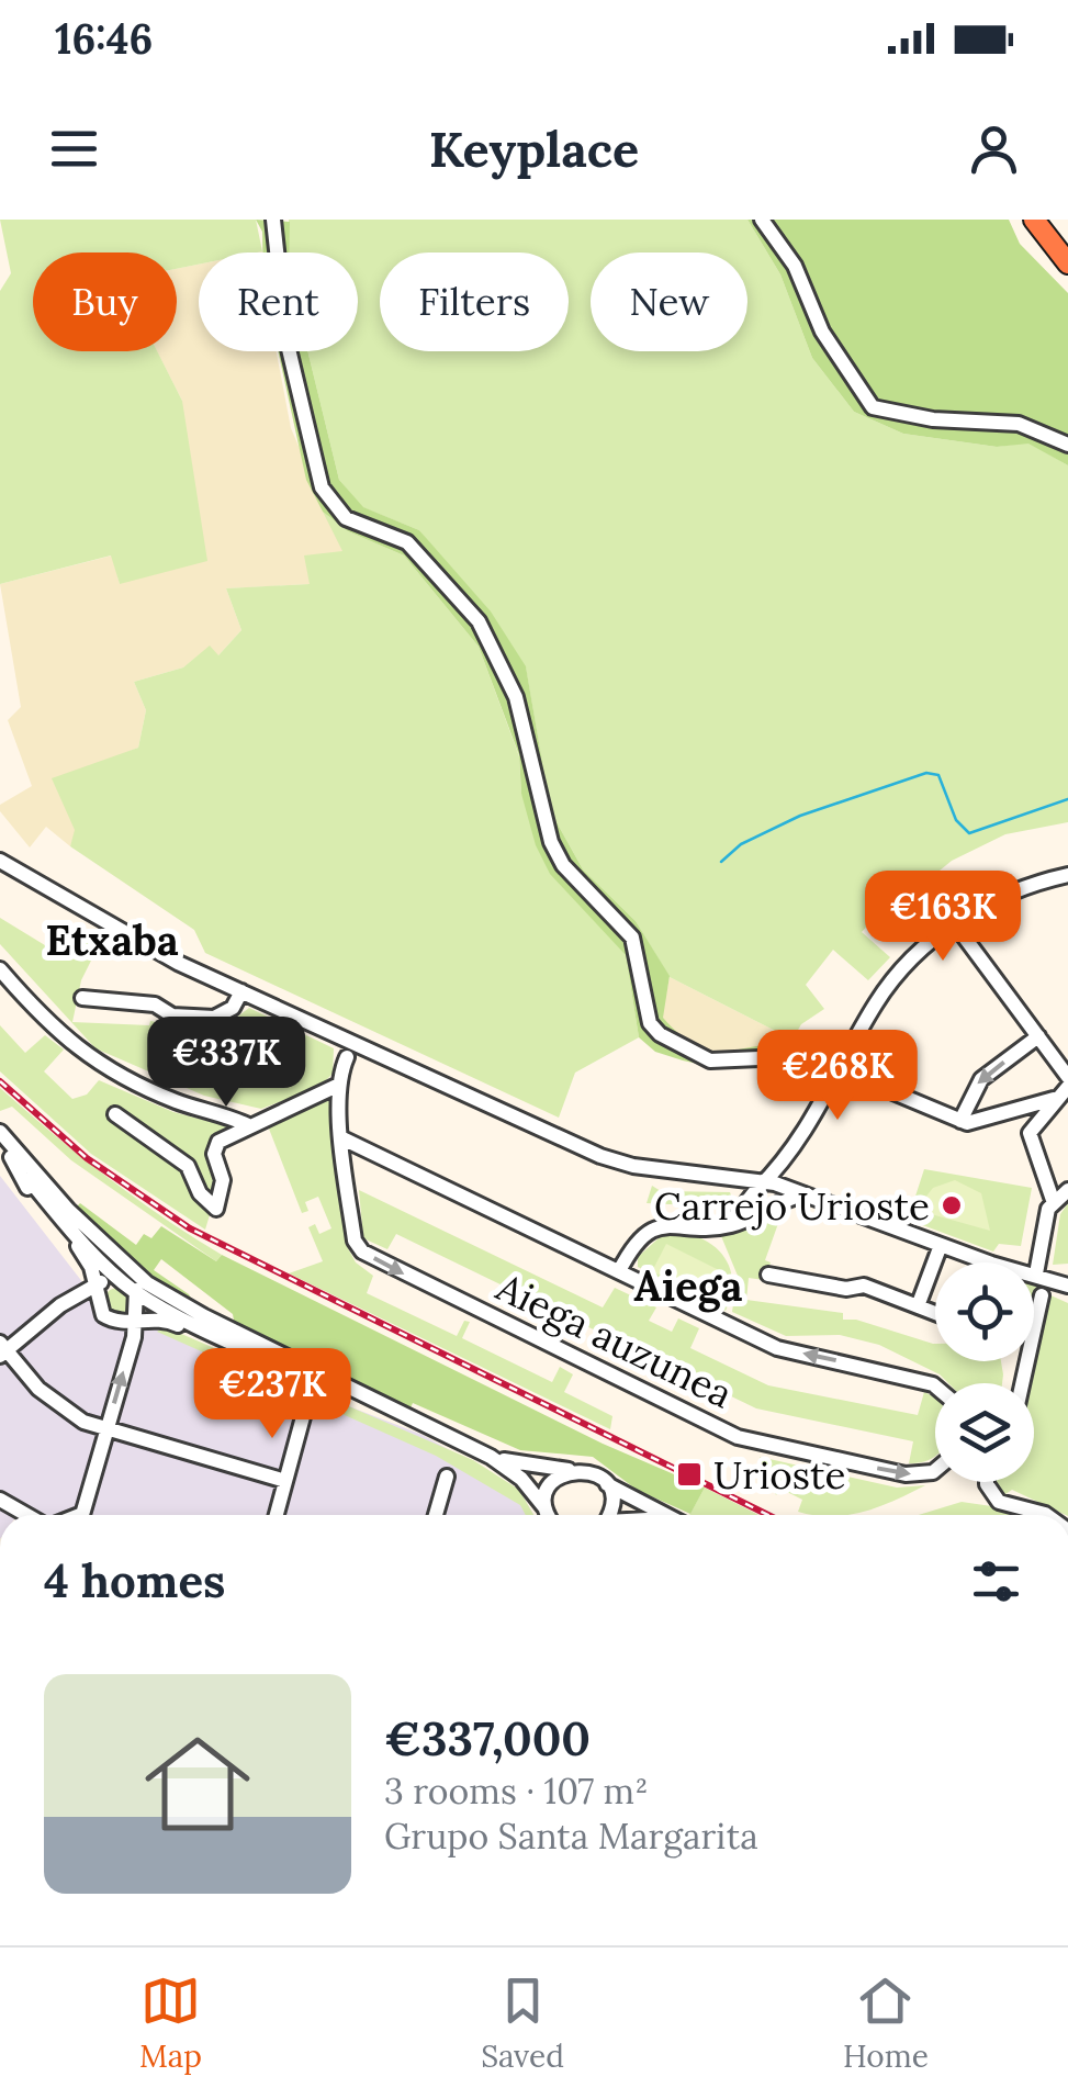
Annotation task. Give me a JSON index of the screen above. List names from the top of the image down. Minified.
{"streets":{"street":["Aiega auzunea"]},"districts":["Etxaba","Aiega"],"places":{"other":["Carrejo Urioste"],"transit":["Urioste"]},"page":{"status":"16:46","header":"Keyplace","chip":["Buy","Rent","Filters","New"],"price":["€163K","€337K","€268K","€237K"],"heading":"4 homes","list":[{"name":"€337,000","note":"3 rooms · 107 m² · Grupo Santa Margarita"}],"tabs":["Map","Saved","Home"]}}
